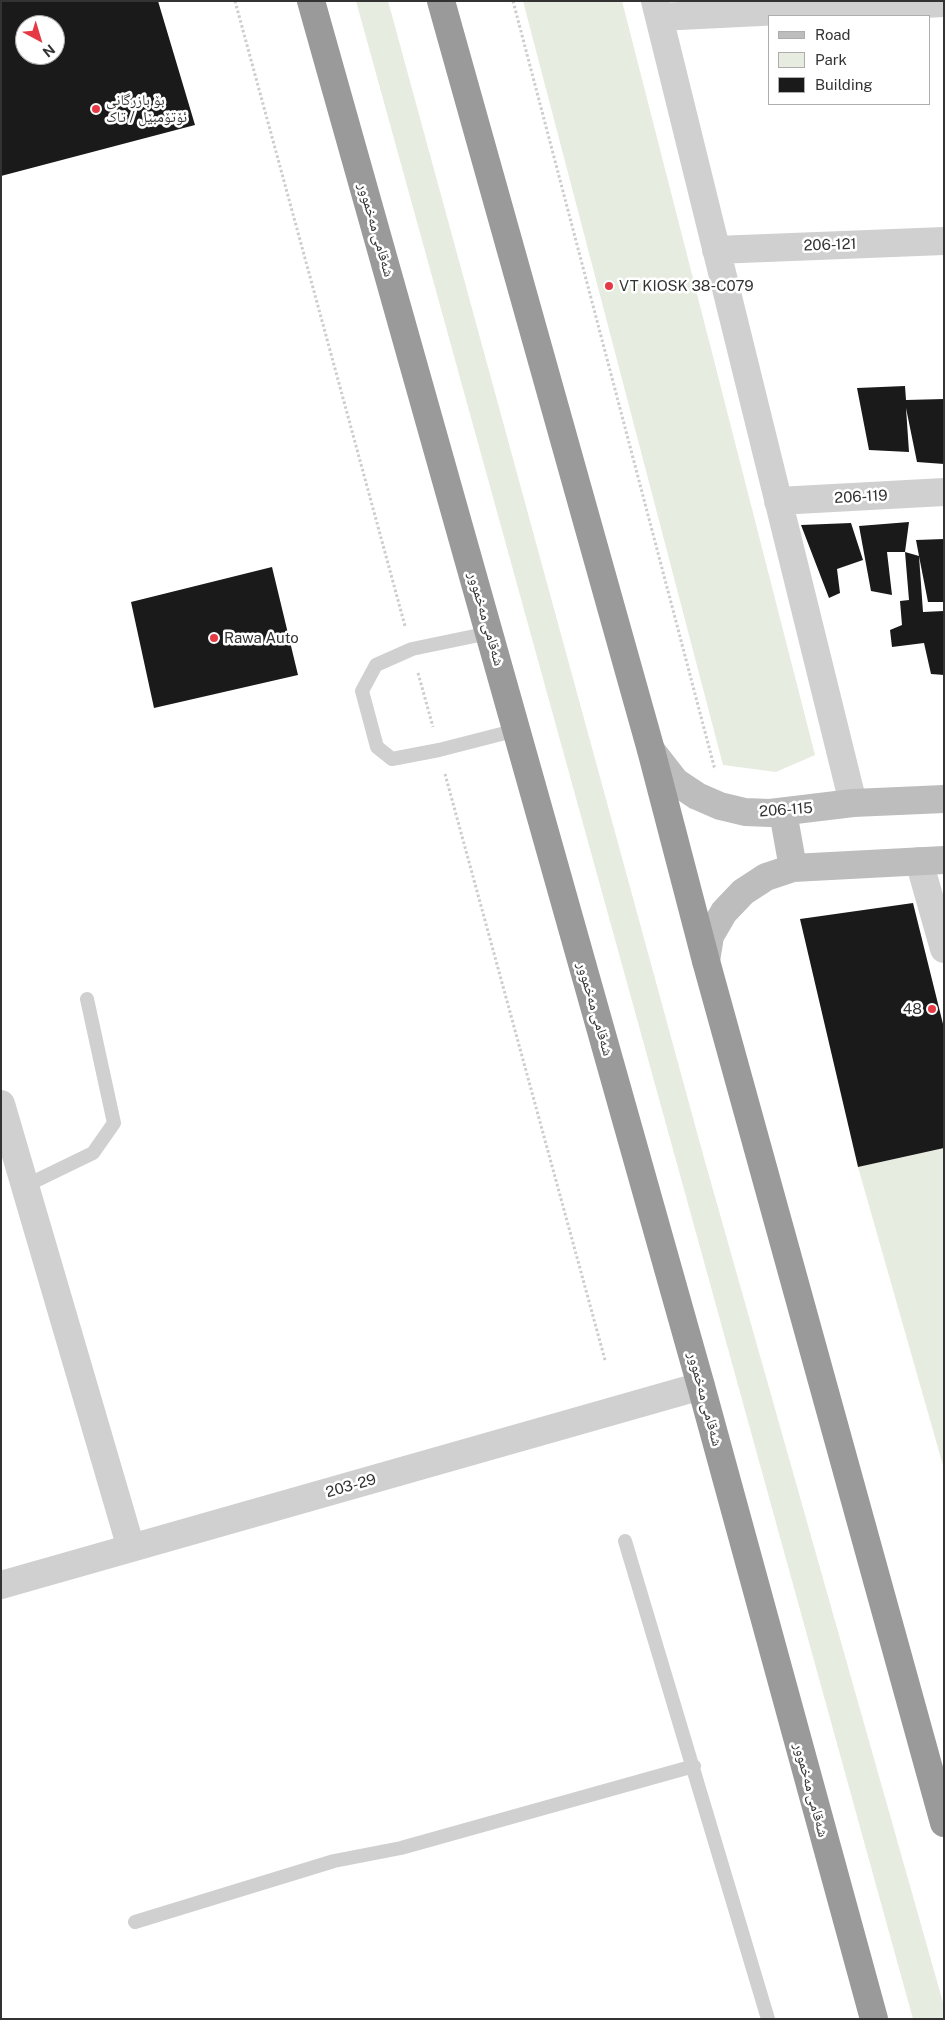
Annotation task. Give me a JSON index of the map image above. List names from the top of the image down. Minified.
{"streets":{"highway":["شەقامی مەخموور"],"street":["206-121","206-119","206-115","203-29"]},"crossings":[["شەقامی مەخموور","203-29"]],"places":["بۆ بازرگانى ئۆتۆمبێل / تاک","VT KIOSK 38-C079","Rawa Auto","48"],"legend":["Road","Park","Building"],"north":"bottom right"}
